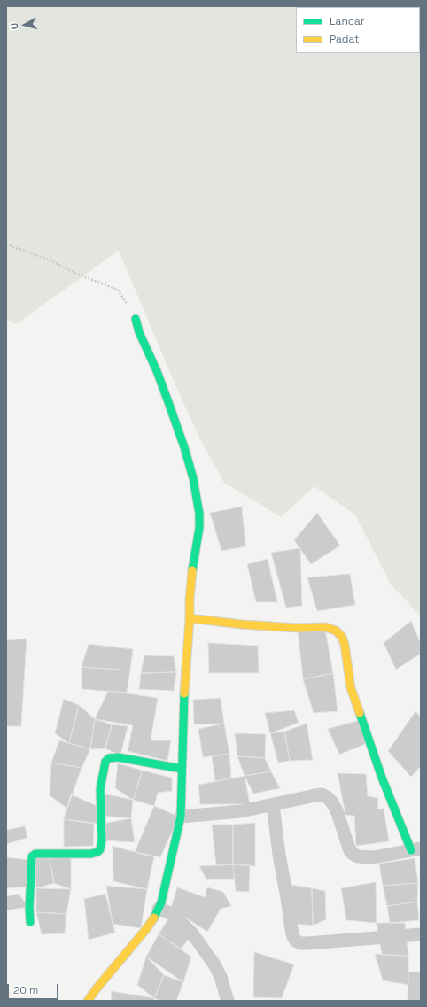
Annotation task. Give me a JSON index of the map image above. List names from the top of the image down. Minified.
{"legend":["Lancar","Padat"],"scale_bar":"20 m","north":"left"}
